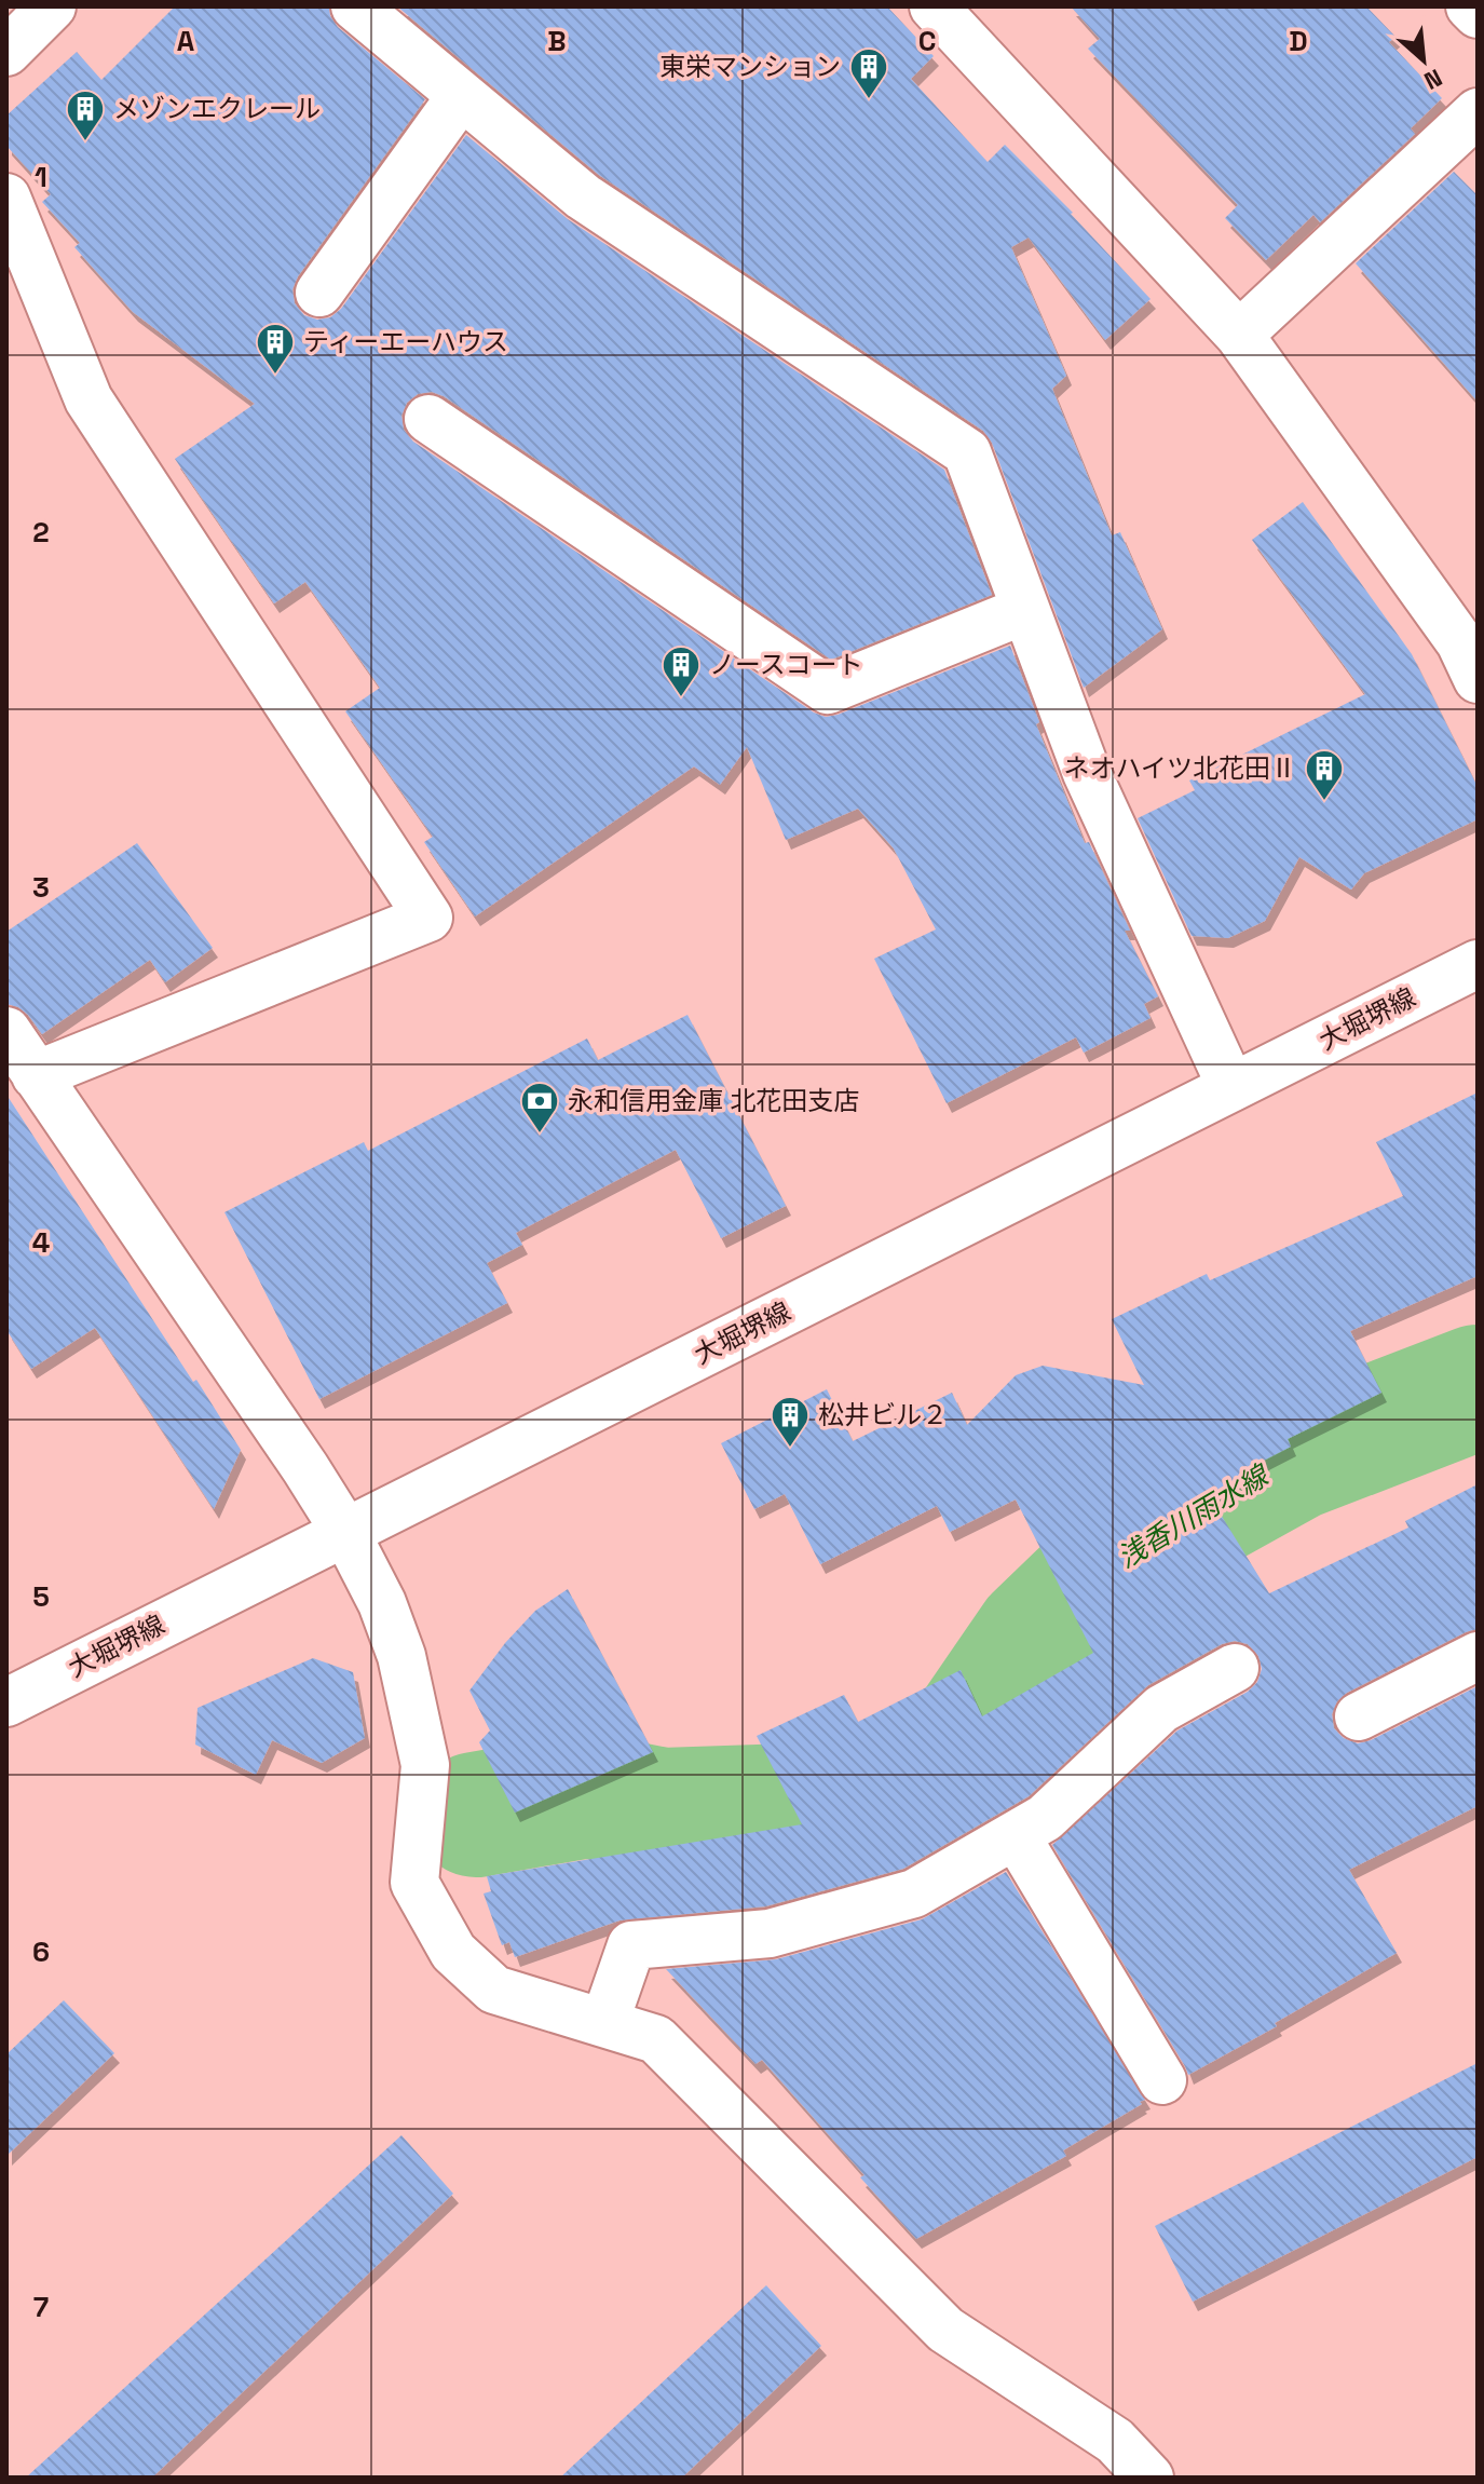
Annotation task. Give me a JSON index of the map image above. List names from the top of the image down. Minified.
{"streets":{"street":["大堀堺線"]},"water":["浅香川雨水線"],"places":{"building":["東栄マンション","メゾンエクレール","ティーエーハウス","ノースコート","ネオハイツ北花田Ⅱ","松井ビル２"],"bank":["永和信用金庫 北花田支店"]},"north":"bottom right","grid":{"columns":["A","B","C","D"],"rows":["1","2","3","4","5","6","7"]}}
